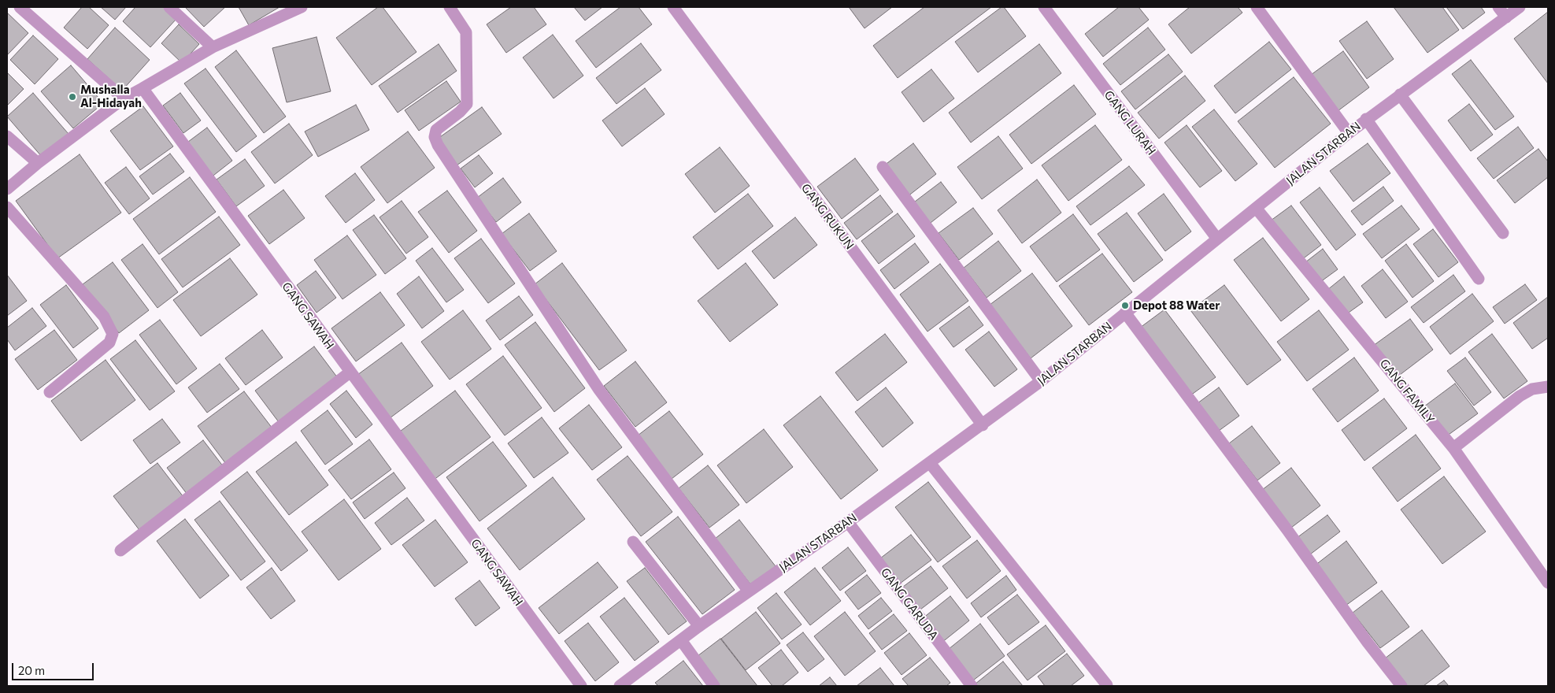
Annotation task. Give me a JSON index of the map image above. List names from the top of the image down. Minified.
{"streets":{"street":["GANG LURAH","JALAN STARBAN","GANG RUKUN","GANG SAWAH","GANG FAMILY","GANG GARUDA"]},"crossings":[["GANG LURAH","JALAN STARBAN"],["JALAN STARBAN","GANG RUKUN"],["JALAN STARBAN","GANG FAMILY"],["JALAN STARBAN","GANG GARUDA"]],"places":["Mushalla Al-Hidayah","Depot 88 Water"],"scale_bar":"20 m"}
